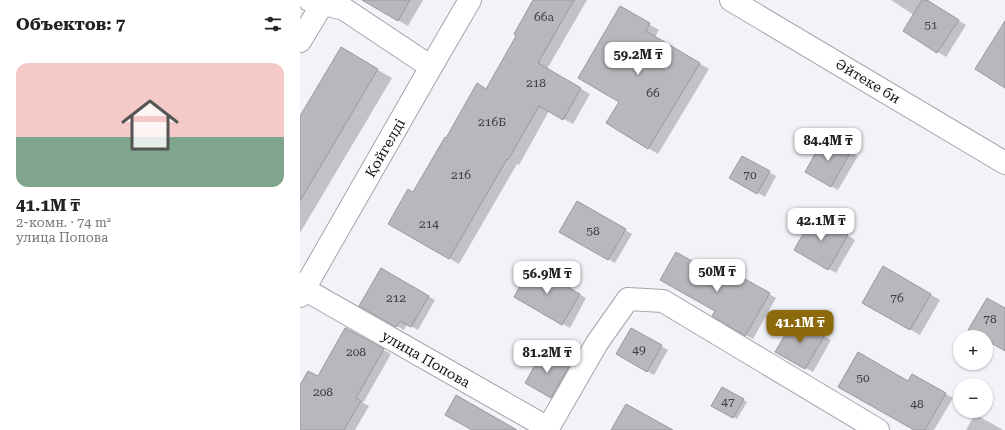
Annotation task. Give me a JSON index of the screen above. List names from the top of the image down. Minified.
{"streets":{"street":["Әйтеке би","Қойгелді","улица Попова"]},"crossings":[["Қойгелді","улица Попова"]],"house_numbers":["66а","51","218","66","216Б","216","70","214","58","212","76","78","49","208","50","208","47","48"],"page":{"heading":"Объектов: 7","price":["59.2M ₸","84.4M ₸","42.1M ₸","50M ₸","56.9M ₸","41.1M ₸","81.2M ₸"],"list":[{"name":"41.1M ₸","note":"2-комн. · 74 m² · улица Попова"}],"map_buttons":["+","−"]}}
